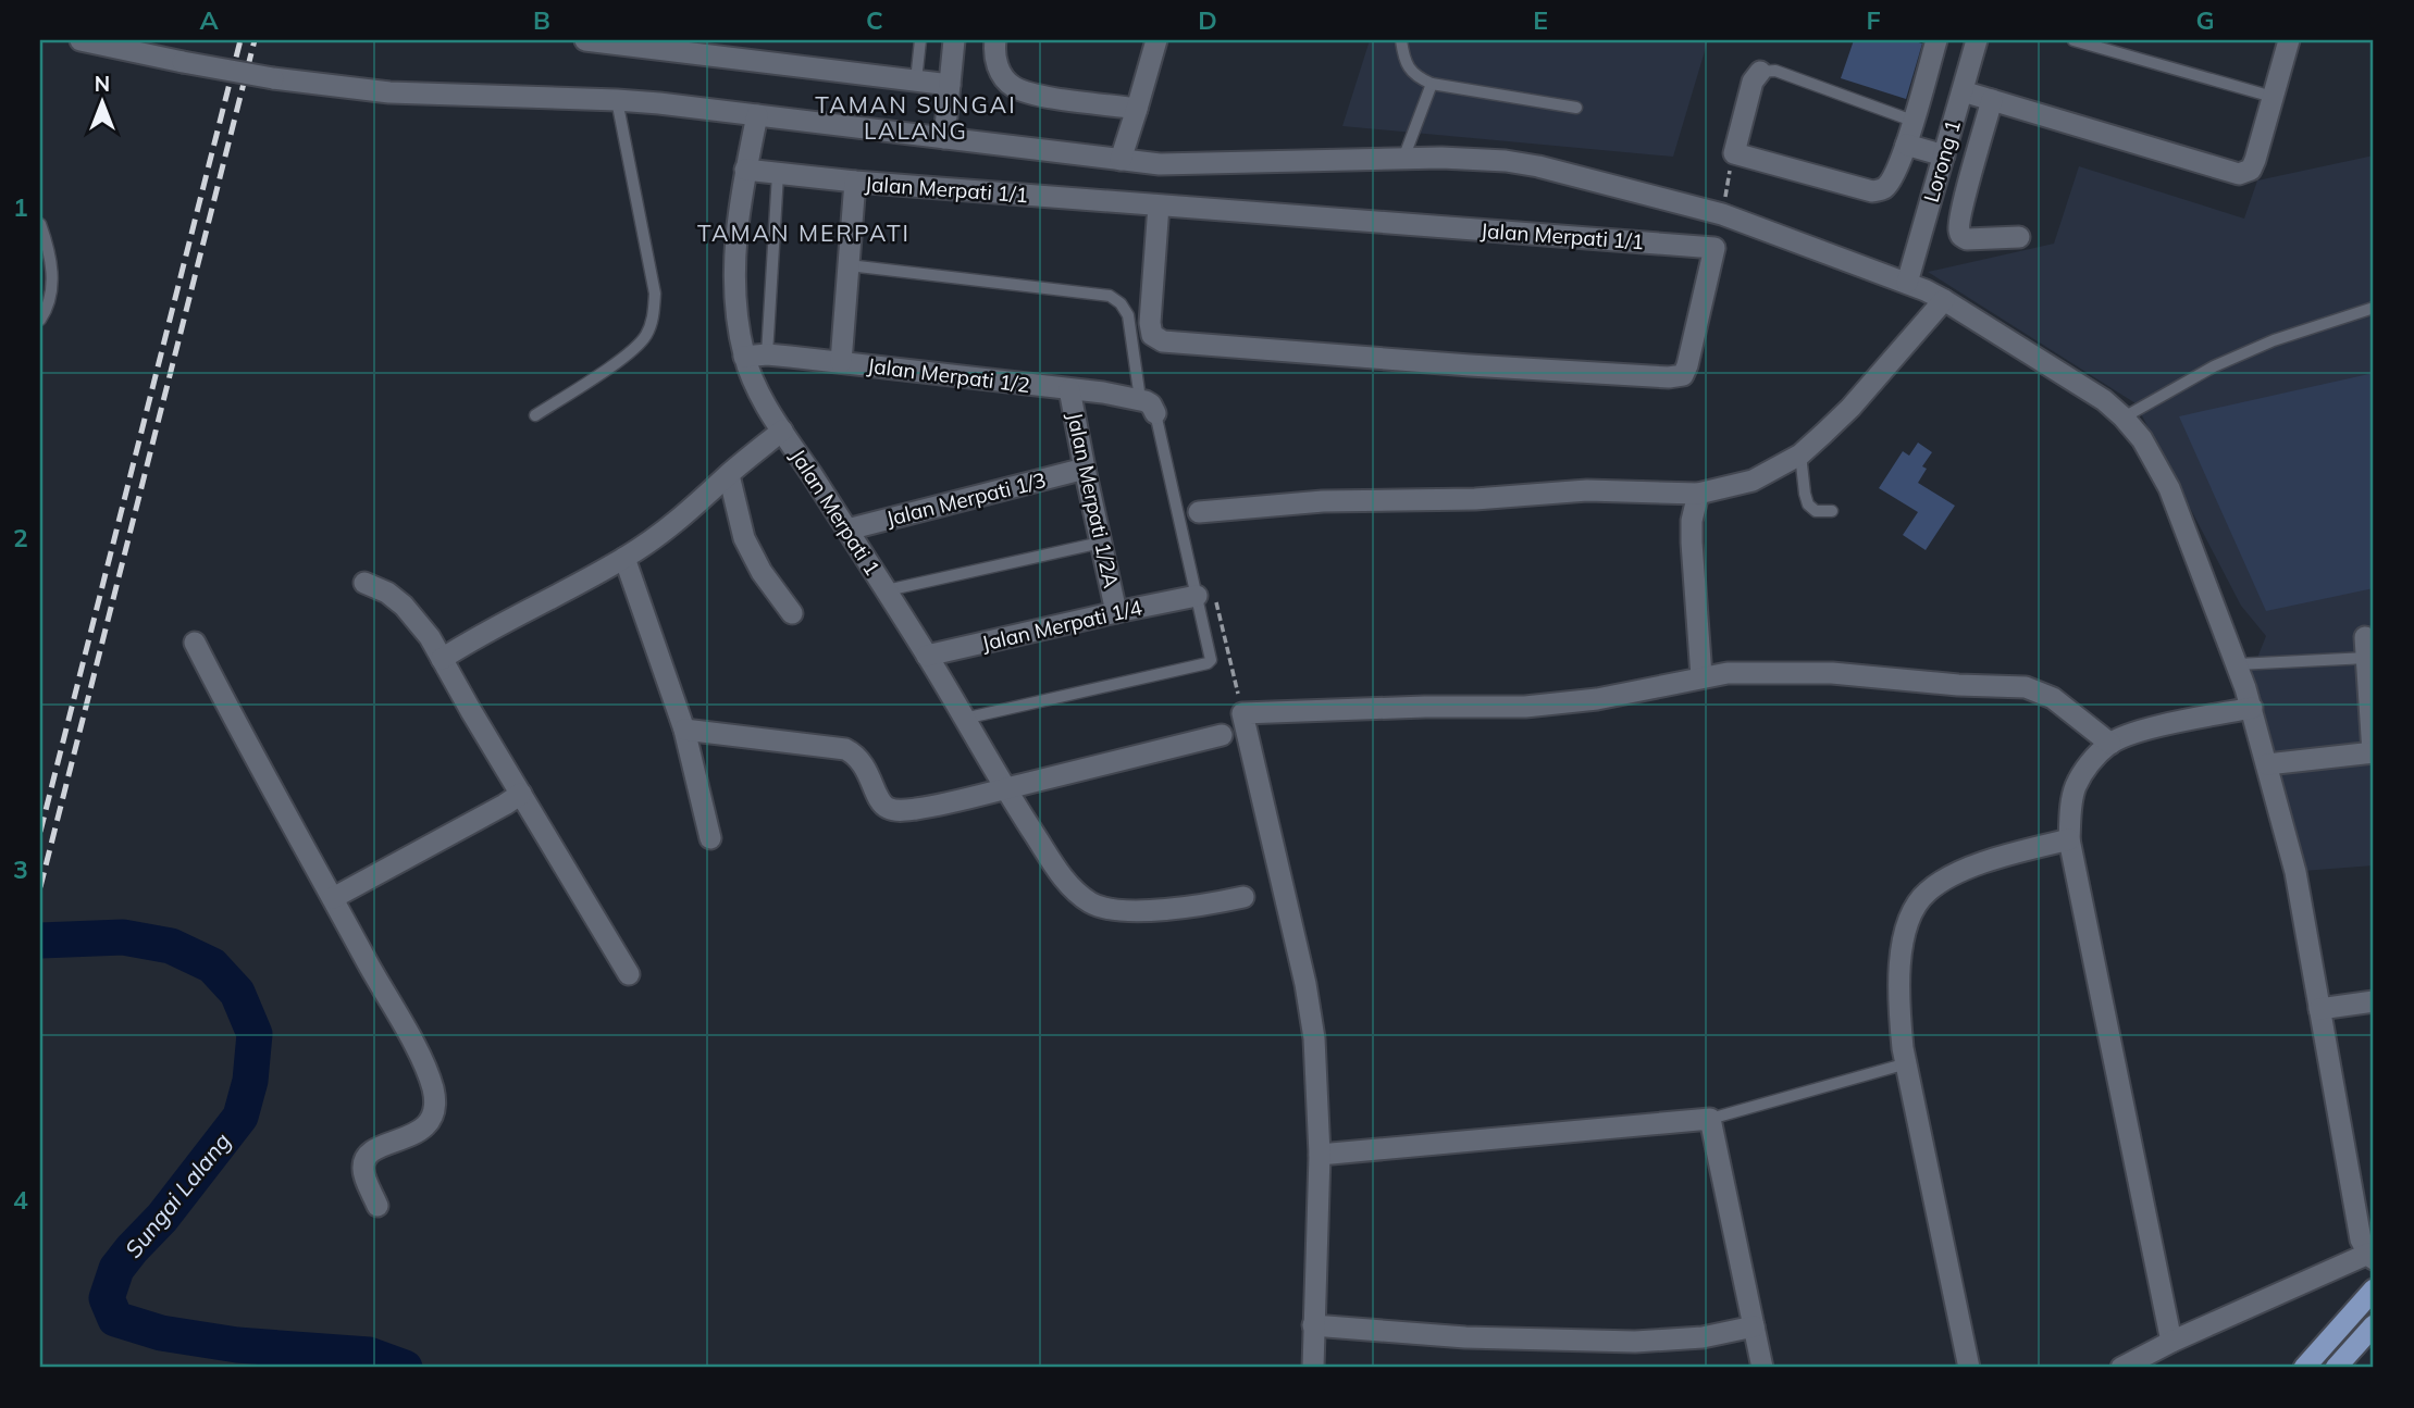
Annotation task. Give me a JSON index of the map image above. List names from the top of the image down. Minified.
{"streets":{"street":["Lorong 1","Jalan Merpati 1/1","Jalan Merpati 1/2","Jalan Merpati 1/3","Jalan Merpati 1/2A","Jalan Merpati 1","Jalan Merpati 1/4"]},"crossings":[["Jalan Merpati 1/1","Jalan Merpati 1"],["Jalan Merpati 1/2","Jalan Merpati 1/2A"],["Jalan Merpati 1/2","Jalan Merpati 1"],["Jalan Merpati 1/3","Jalan Merpati 1/2A"],["Jalan Merpati 1/3","Jalan Merpati 1"],["Jalan Merpati 1/2A","Jalan Merpati 1/4"],["Jalan Merpati 1","Jalan Merpati 1/4"]],"districts":["TAMAN SUNGAI LALANG","TAMAN MERPATI"],"water":["Sungai Lalang"],"north":"top","grid":{"columns":["A","B","C","D","E","F","G"],"rows":["1","2","3","4"]}}
